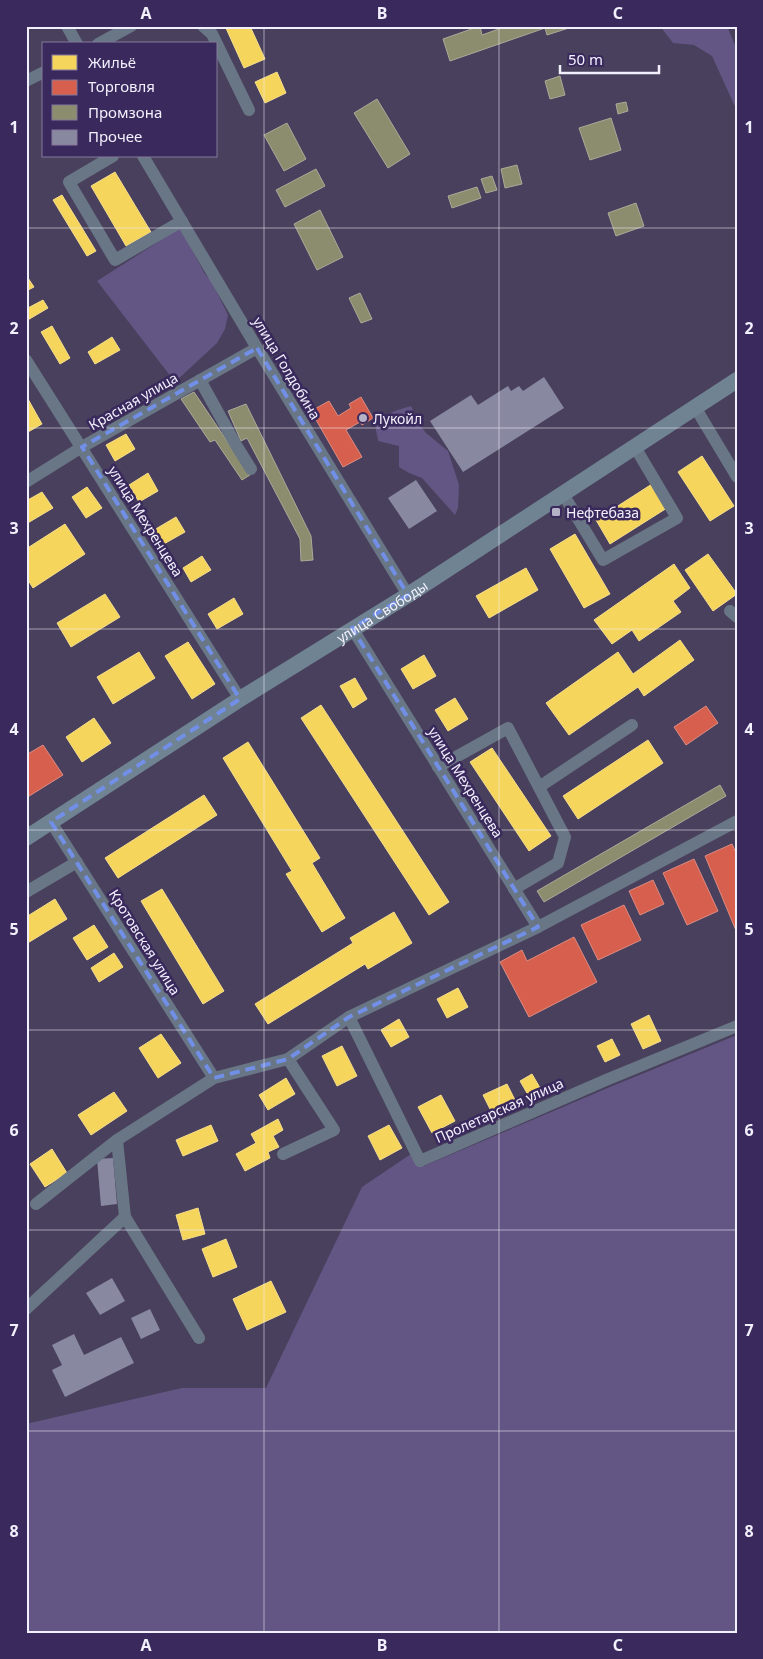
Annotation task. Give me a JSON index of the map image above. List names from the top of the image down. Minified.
{"streets":{"main road":["улица Свободы"],"street":["улица Голдобина","Красная улица","улица Мехренцева","Кротовская улица","Пролетарская улица"]},"crossings":[["улица Голдобина","Красная улица"],["улица Голдобина","улица Свободы"],["Красная улица","улица Мехренцева"],["улица Мехренцева","улица Свободы"],["улица Свободы","Кротовская улица"]],"places":{"other":["Лукойл"],"transit":["Нефтебаза"]},"legend":["Жильё","Торговля","Промзона","Прочее"],"scale_bar":"50 m","grid":{"columns":["A","B","C"],"rows":["1","2","3","4","5","6","7","8"]}}
